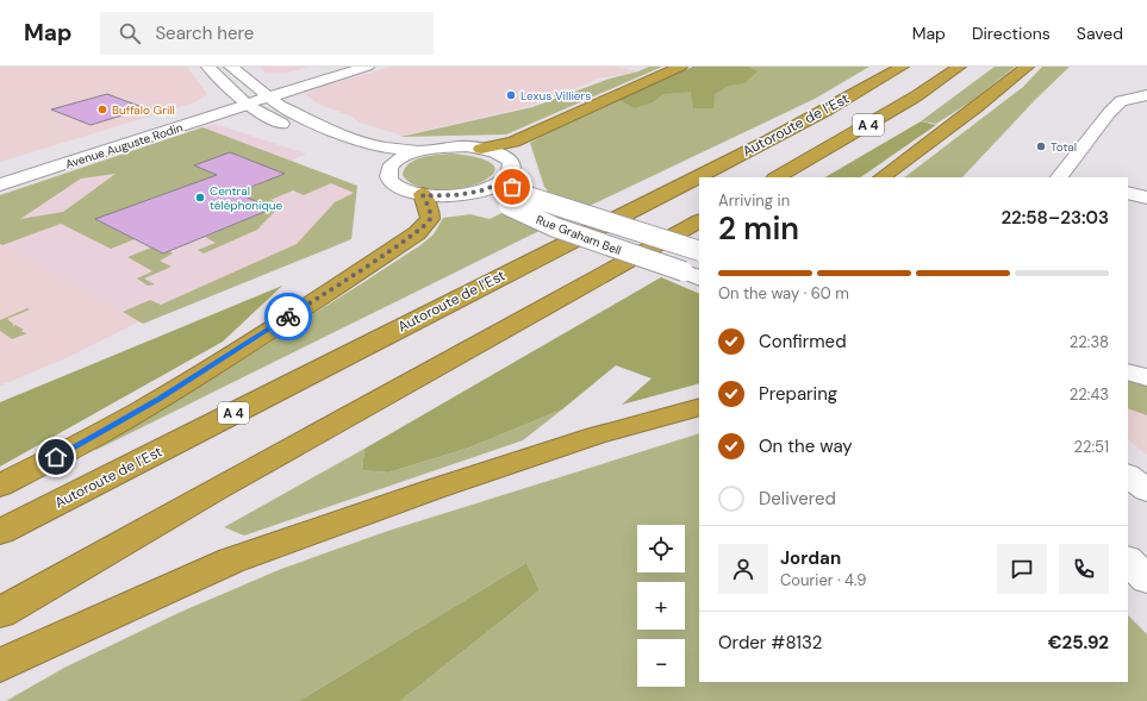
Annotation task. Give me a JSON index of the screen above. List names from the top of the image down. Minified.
{"streets":{"highway":["Autoroute de l’Est","A 4"],"main road":["Avenue Auguste Rodin","Rue Graham Bell"]},"places":["Lexus Villiers","Buffalo Grill","Total","Central téléphonique"],"page":{"header":"Map","search":"Search here","nav":["Map","Directions","Saved"],"heading":["2 min","Arriving in","22:58–23:03"],"panel":["Jordan","Courier · 4.9","Order #8132","€25.92"],"bar":"On the way · 60 m","list":[["Confirmed","22:38"],["Preparing","22:43"],["On the way","22:51"],"Delivered"],"map_buttons":["+","−"]}}
